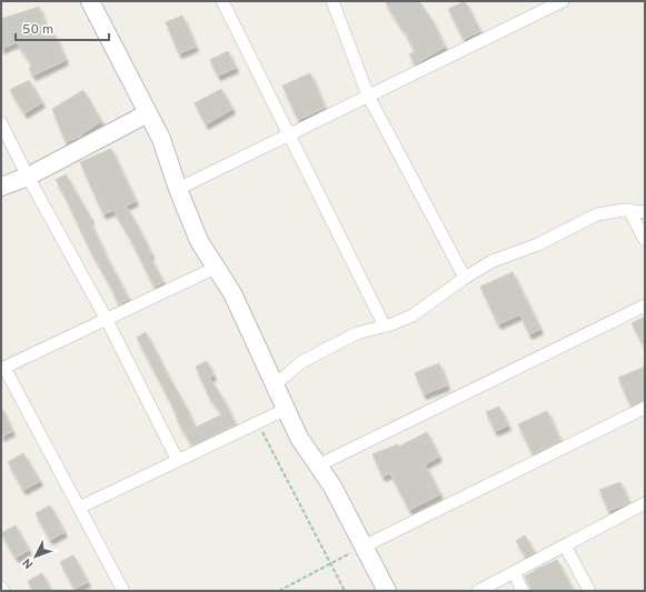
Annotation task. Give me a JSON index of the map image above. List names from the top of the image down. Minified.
{"scale_bar":"50 m","north":"bottom left"}
